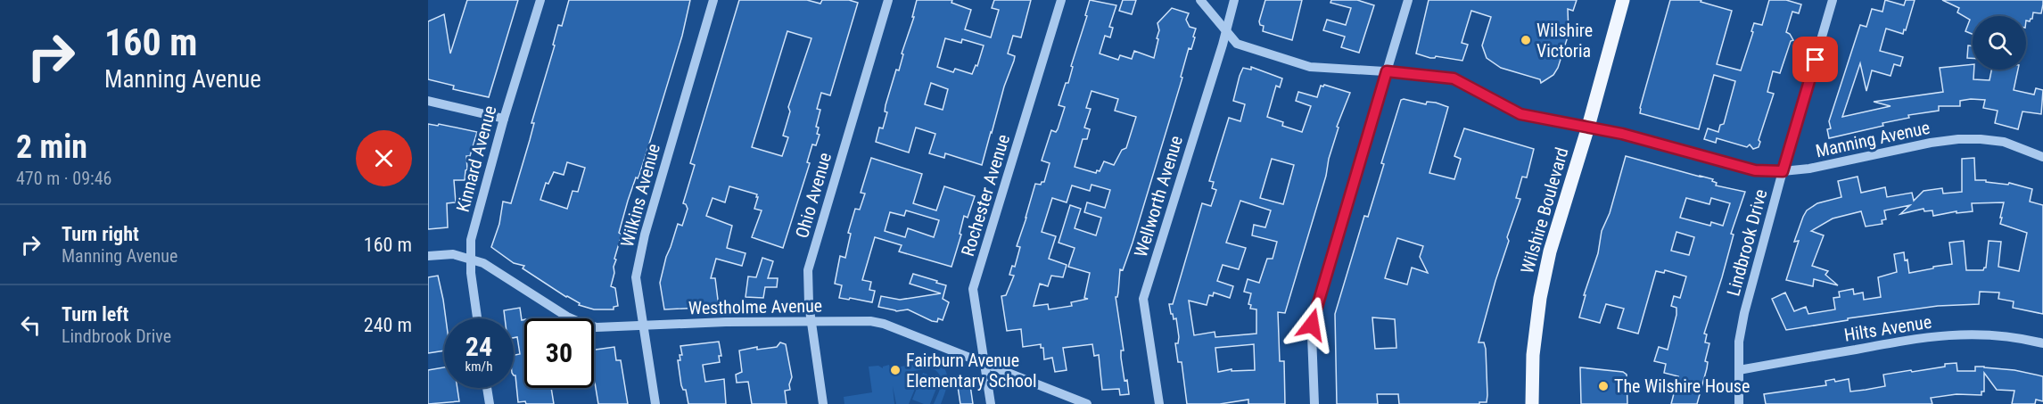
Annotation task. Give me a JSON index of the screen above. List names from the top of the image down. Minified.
{"streets":{"main road":["Wilshire Boulevard"],"street":["Manning Avenue","Kinnard Avenue","Wilkins Avenue","Ohio Avenue","Rochester Avenue","Wellworth Avenue","Lindbrook Drive","Westholme Avenue","Hilts Avenue"]},"crossings":[["Manning Avenue","Wellworth Avenue"],["Manning Avenue","Wilshire Boulevard"],["Manning Avenue","Lindbrook Drive"],["Kinnard Avenue","Westholme Avenue"],["Wilkins Avenue","Westholme Avenue"],["Ohio Avenue","Westholme Avenue"],["Rochester Avenue","Westholme Avenue"],["Lindbrook Drive","Hilts Avenue"]],"places":["Wilshire Victoria","Fairburn Avenue Elementary School","The Wilshire House"],"page":{"turn":["160 m","Manning Avenue"],"heading":["2 min","470 m · 09:46"],"list":[{"name":"Turn right","note":"Manning Avenue","value":"160 m"},{"name":"Turn left","note":"Lindbrook Drive","value":"240 m"}],"speed":"24 km/h","limit":"30"}}
